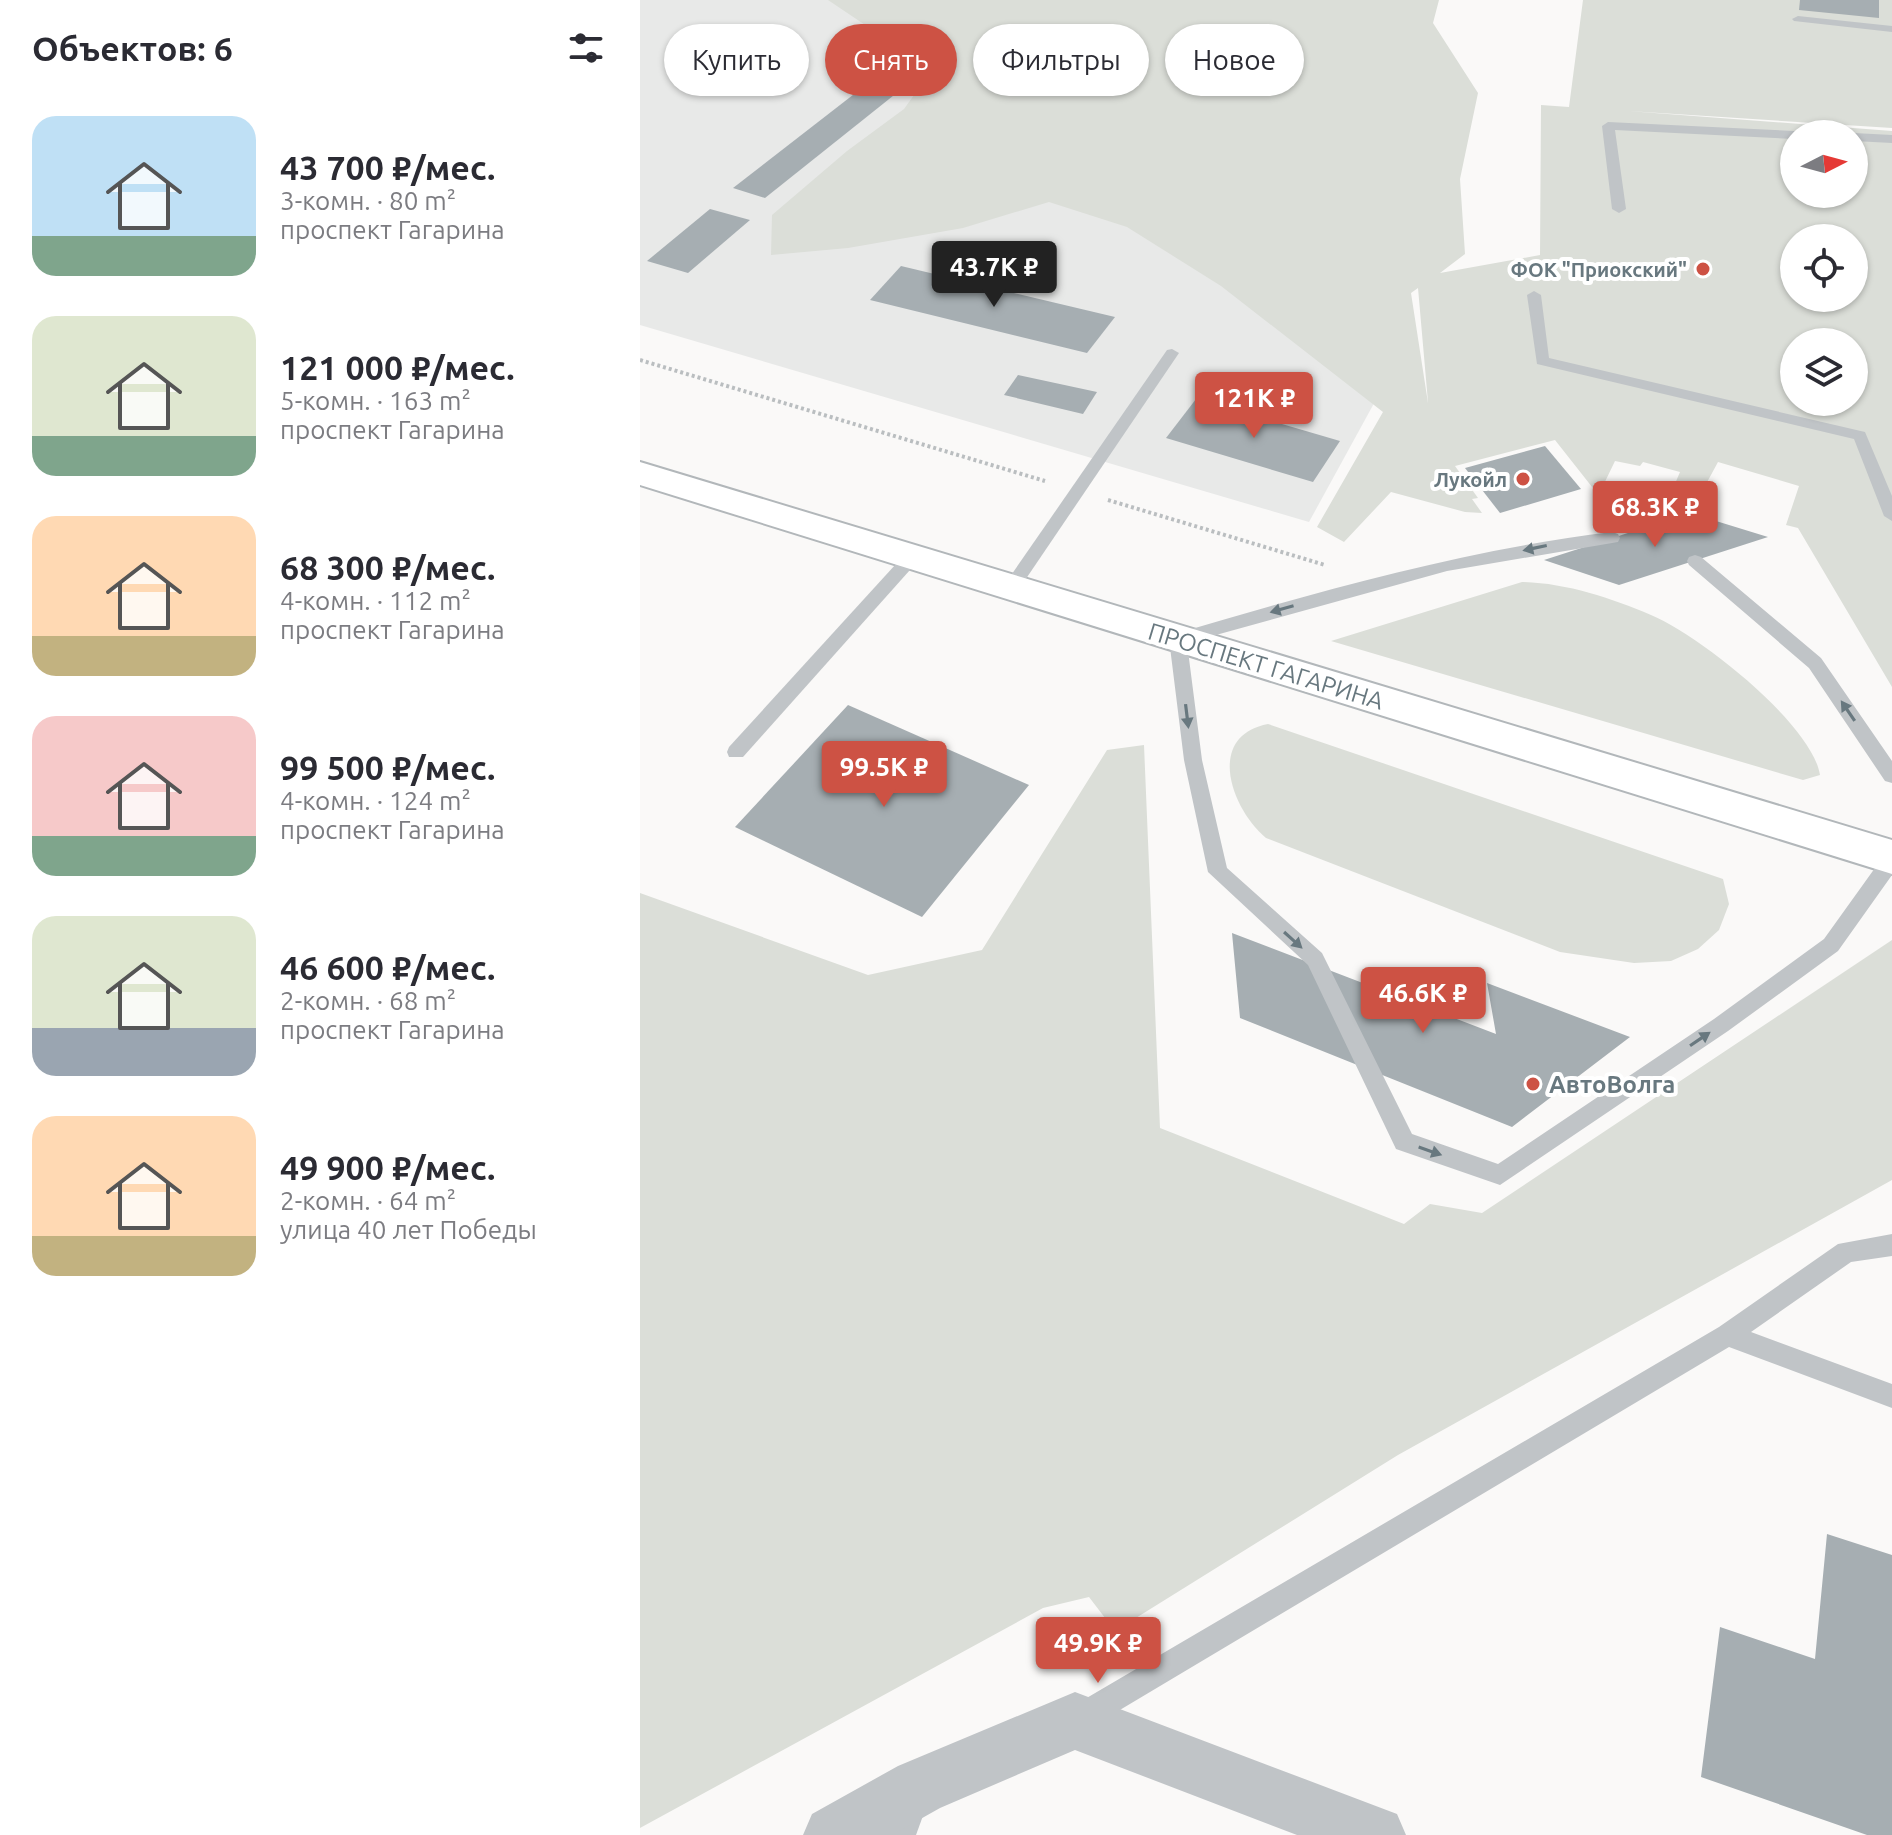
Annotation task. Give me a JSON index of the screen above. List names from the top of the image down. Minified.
{"streets":{"main road":["ПРОСПЕКТ ГАГАРИНА"]},"places":["ФОК \"Приокский\"","Лукойл","АвтоВолга"],"north":"right","page":{"heading":"Объектов: 6","chip":["Купить","Снять","Фильтры","Новое"],"list":[{"name":"43 700 ₽/мес.","note":"3-комн. · 80 m² · проспект Гагарина"},{"name":"121 000 ₽/мес.","note":"5-комн. · 163 m² · проспект Гагарина"},{"name":"68 300 ₽/мес.","note":"4-комн. · 112 m² · проспект Гагарина"},{"name":"99 500 ₽/мес.","note":"4-комн. · 124 m² · проспект Гагарина"},{"name":"46 600 ₽/мес.","note":"2-комн. · 68 m² · проспект Гагарина"},{"name":"49 900 ₽/мес.","note":"2-комн. · 64 m² · улица 40 лет Победы"}],"price":["43.7K ₽","121K ₽","68.3K ₽","99.5K ₽","46.6K ₽","49.9K ₽"]}}
